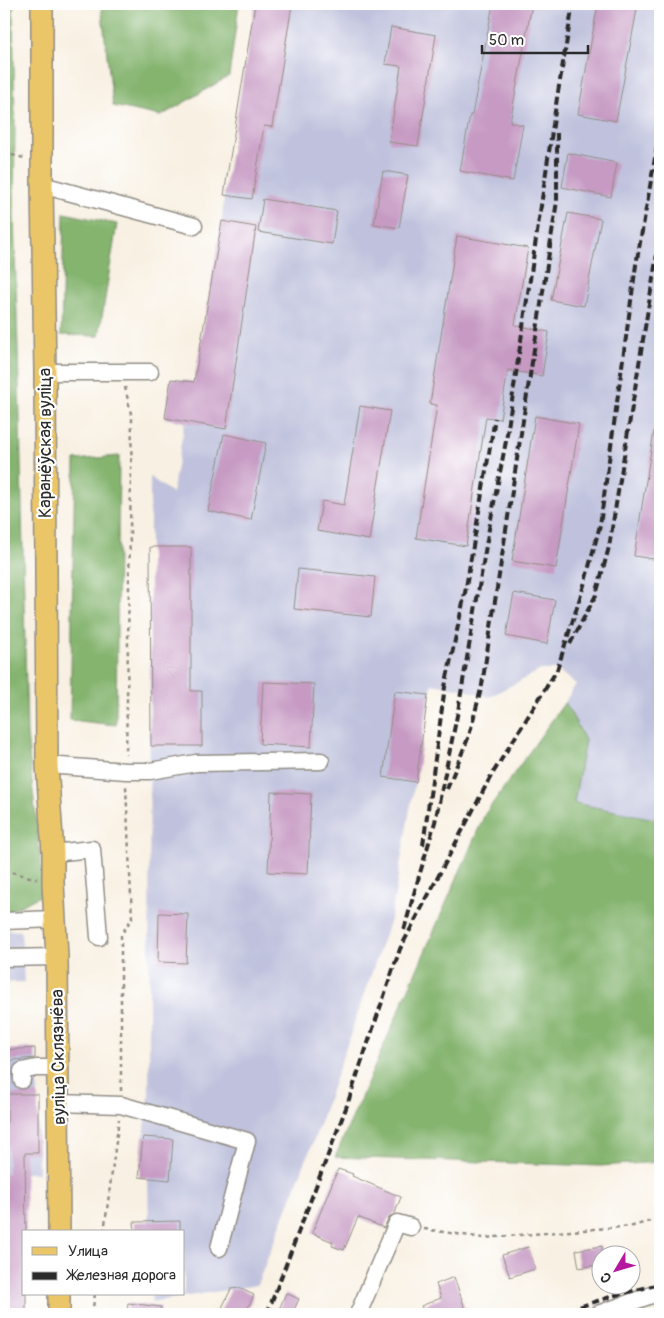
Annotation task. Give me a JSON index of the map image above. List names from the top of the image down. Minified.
{"streets":{"main road":["Каранёўская вуліца","вуліца Склязнёва"]},"crossings":[["Каранёўская вуліца","вуліца Склязнёва"]],"legend":["Улица","Железная дорога"],"scale_bar":"50 m","north":"bottom left"}
